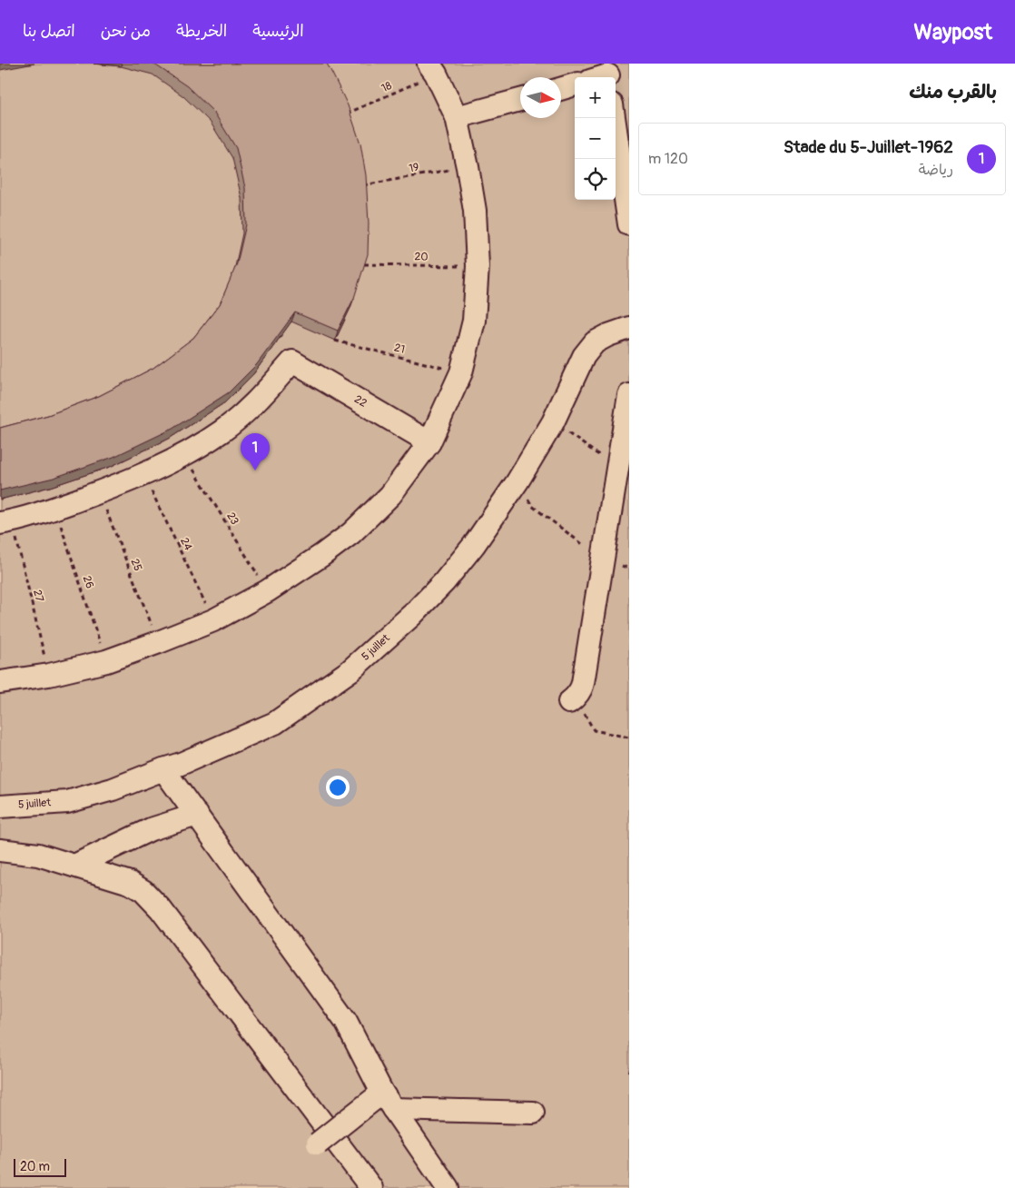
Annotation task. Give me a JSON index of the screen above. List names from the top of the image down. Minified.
{"streets":{"lane":["22","5 juillet"],"path":["18","19","20","21","23","24","25","26","27"]},"crossings":[["22","23"]],"scale_bar":"20 m","north":"right","page":{"header":"Waypost","nav":["الرئيسية","الخريطة","من نحن","اتصل بنا"],"heading":"بالقرب منك","map_buttons":["+","−"],"list":[{"mark":"1","name":"Stade du 5-Juillet-1962","note":"رياضة","value":"120 m"}],"pins":"1","scale":"20 m"}}
